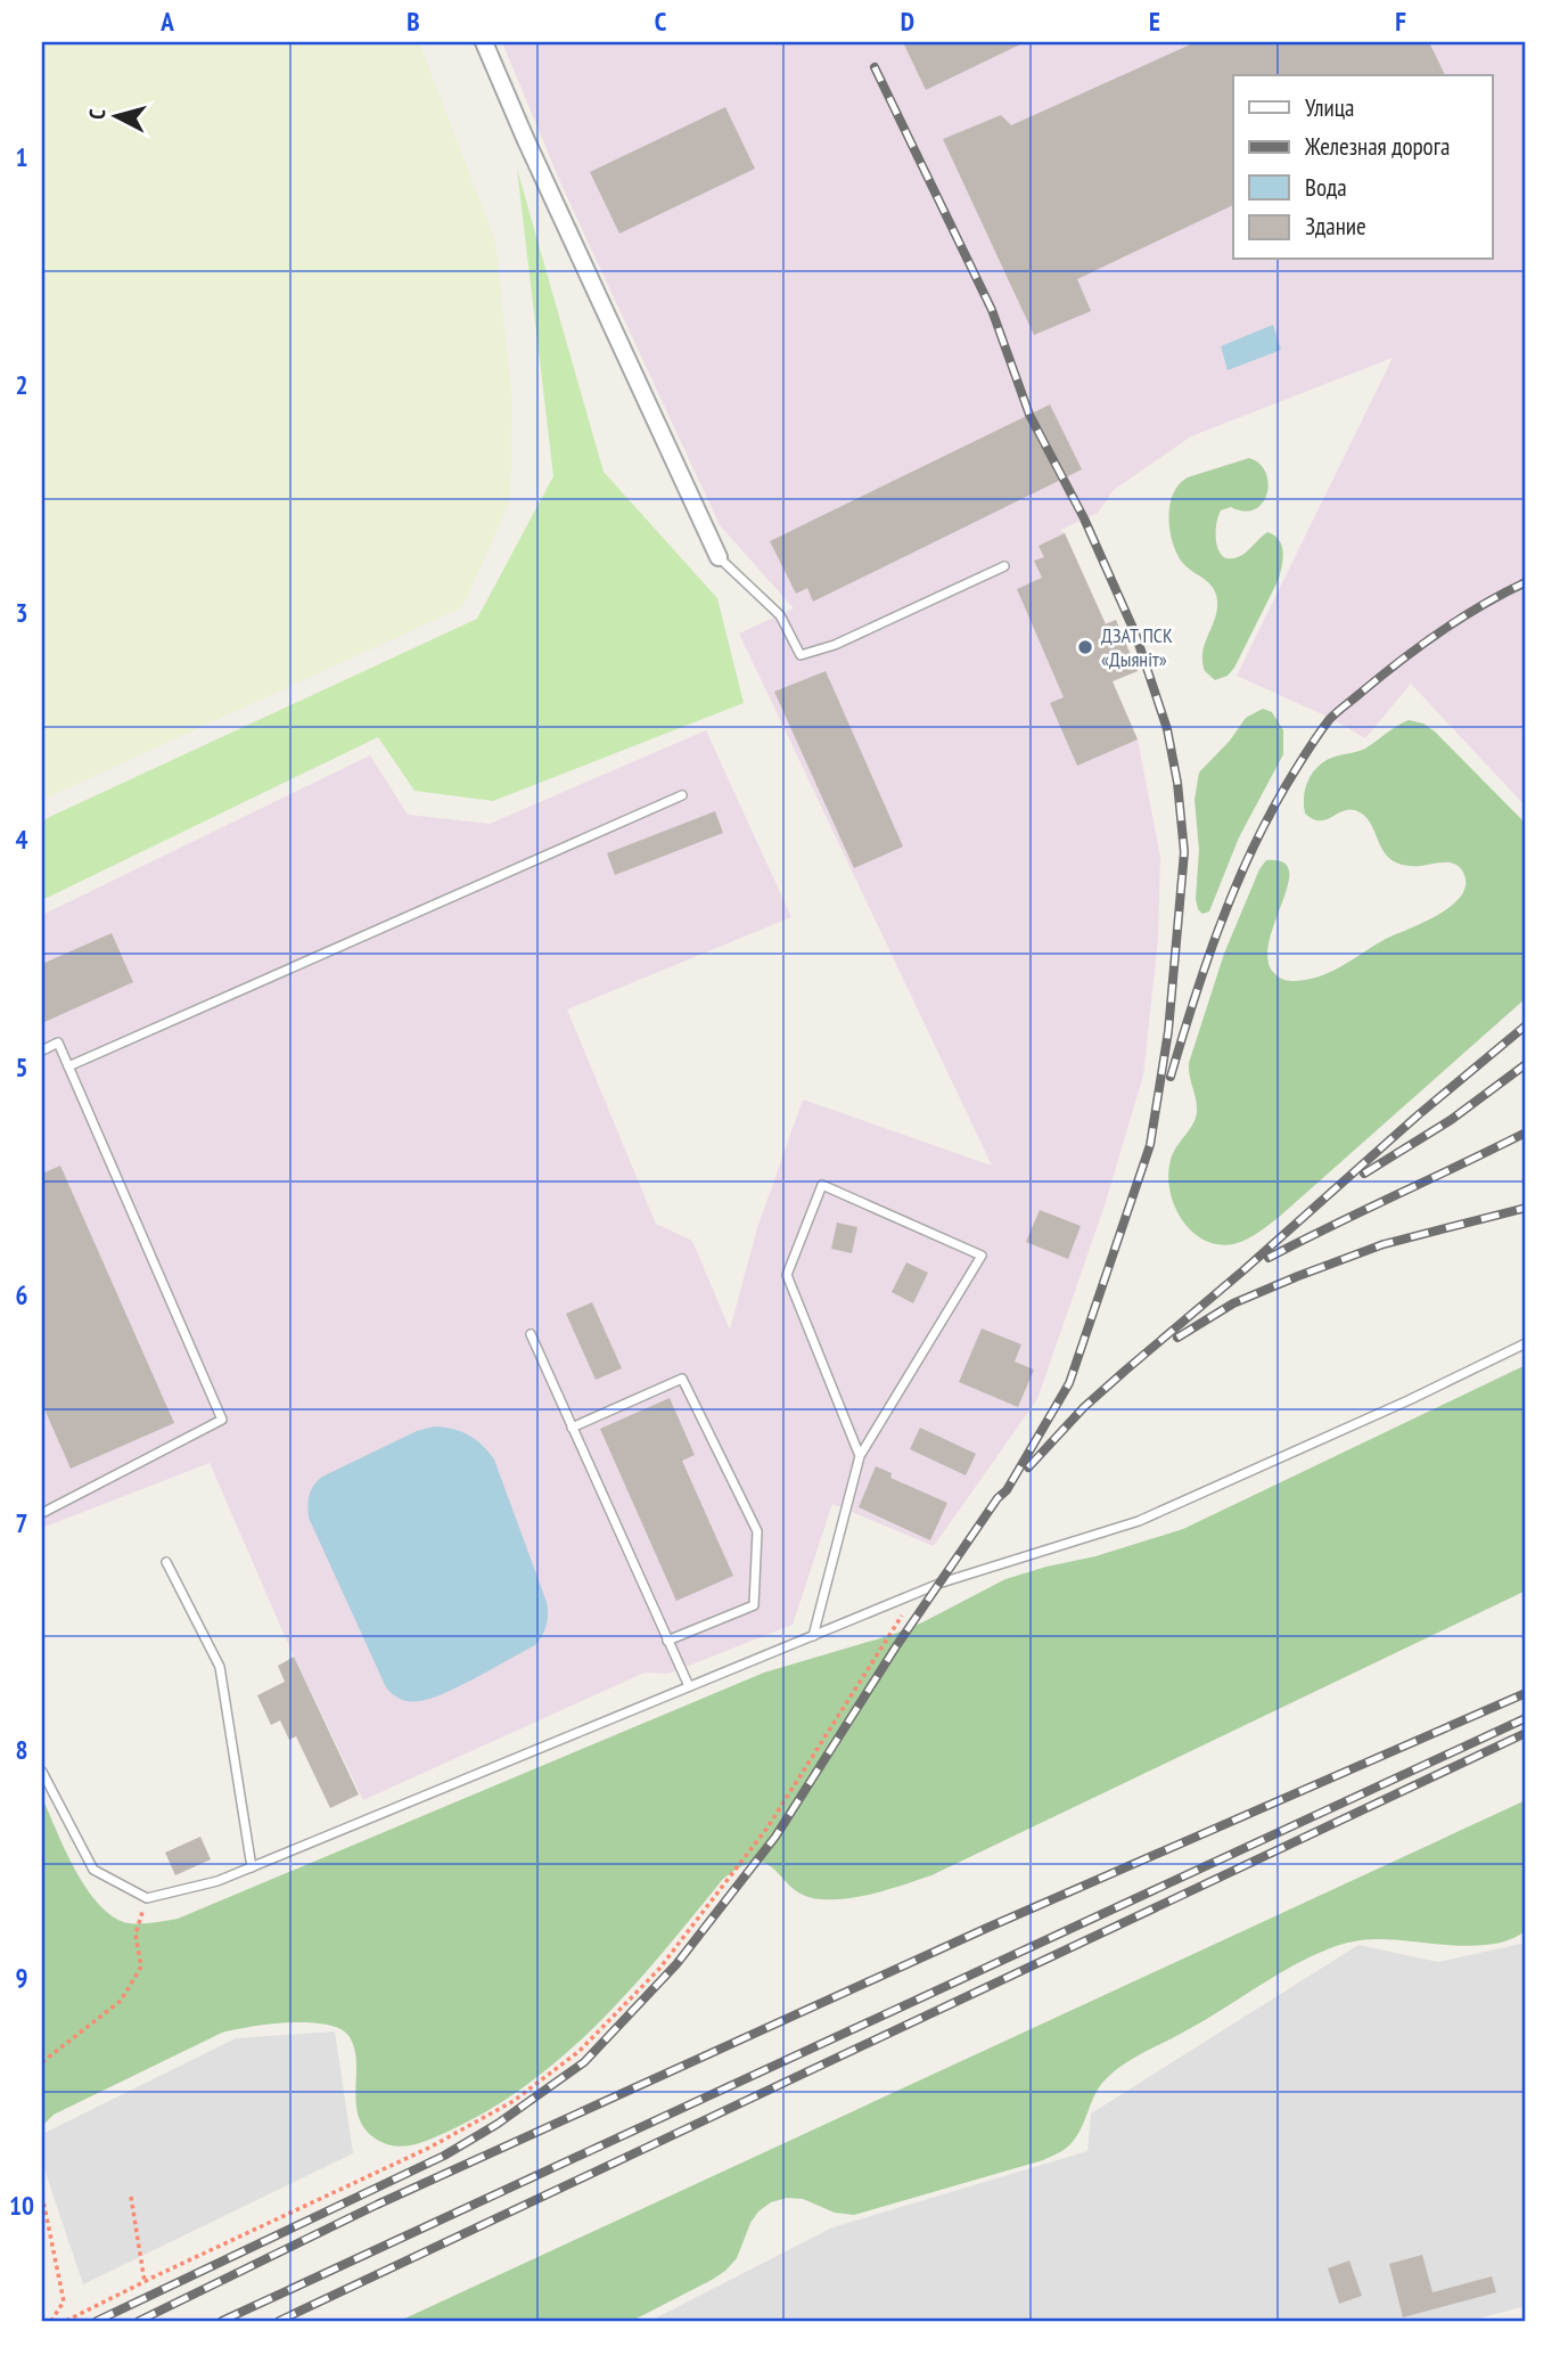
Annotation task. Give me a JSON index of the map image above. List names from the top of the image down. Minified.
{"places":["ДЗАТ ПСК «Дыяніт»"],"legend":["Улица","Железная дорога","Вода","Здание"],"north":"left","grid":{"columns":["A","B","C","D","E","F"],"rows":["1","2","3","4","5","6","7","8","9","10"]}}
